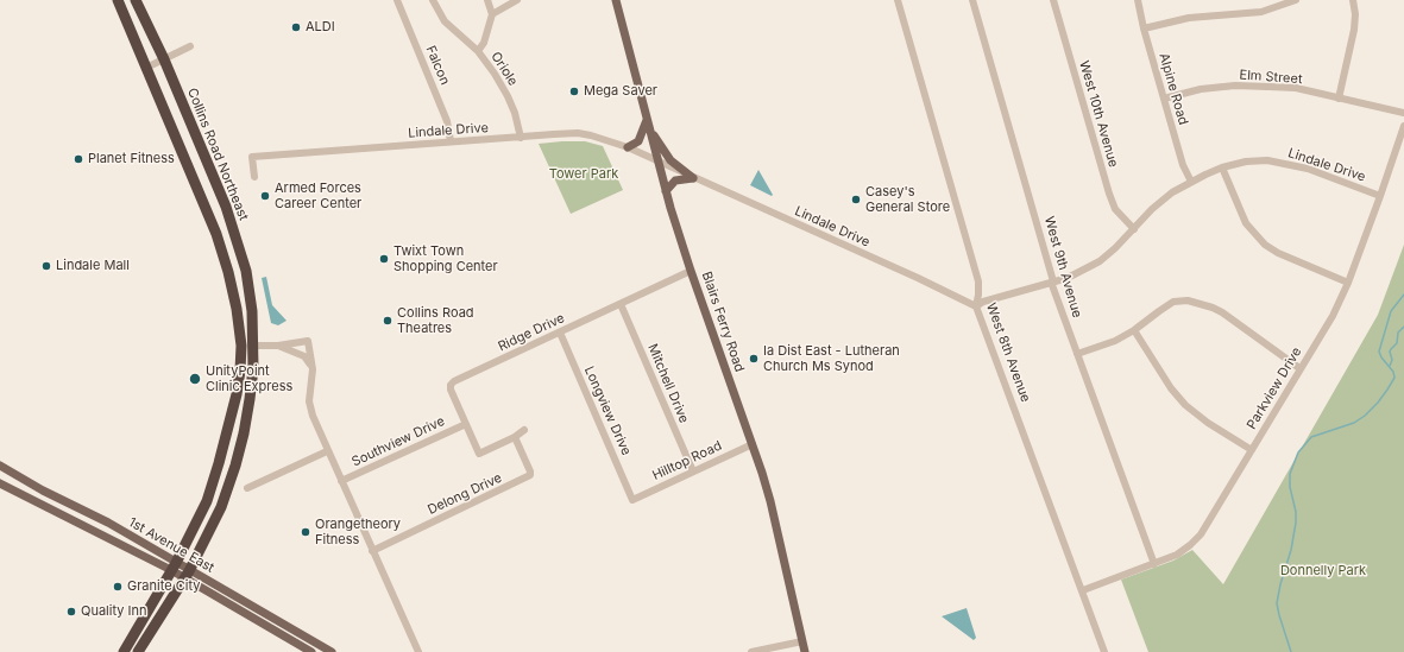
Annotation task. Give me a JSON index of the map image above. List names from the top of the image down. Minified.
{"streets":{"highway":["Collins Road Northeast"],"main road":["Blairs Ferry Road","1st Avenue East"],"street":["Falcon","Oriole","Elm Street","Alpine Road","West 10th Avenue","Lindale Drive","West 9th Avenue","Ridge Drive","West 8th Avenue","Mitchell Drive","Parkview Drive","Longview Drive","Southview Drive","Hilltop Road","Delong Drive"]},"crossings":[["Falcon","Lindale Drive"],["Oriole","Lindale Drive"],["Elm Street","Alpine Road"],["Alpine Road","Lindale Drive"],["West 10th Avenue","Lindale Drive"],["Lindale Drive","West 9th Avenue"],["Lindale Drive","Blairs Ferry Road"],["Lindale Drive","West 8th Avenue"],["Lindale Drive","Parkview Drive"],["Collins Road Northeast","1st Avenue East"],["West 9th Avenue","Parkview Drive"],["Blairs Ferry Road","Ridge Drive"],["Blairs Ferry Road","Hilltop Road"],["Ridge Drive","Mitchell Drive"],["Ridge Drive","Longview Drive"],["Ridge Drive","Southview Drive"],["Ridge Drive","Delong Drive"],["West 8th Avenue","Parkview Drive"],["Mitchell Drive","Hilltop Road"],["Longview Drive","Hilltop Road"]],"parks":["Tower Park","Donnelly Park"],"places":["ALDI","Mega Saver","Planet Fitness","Armed Forces Career Center","Casey's General Store","Twixt Town Shopping Center","Lindale Mall","Collins Road Theatres","Ia Dist East - Lutheran Church Ms Synod","UnityPoint Clinic Express","Orangetheory Fitness","Granite City","Quality Inn"]}
